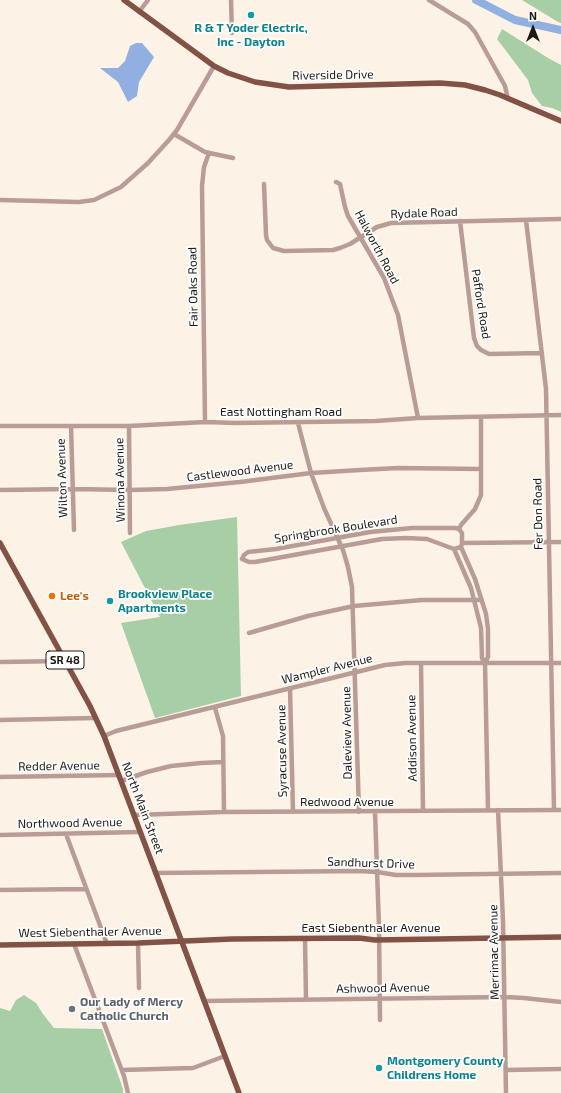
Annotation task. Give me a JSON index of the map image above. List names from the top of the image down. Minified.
{"streets":{"main road":["Riverside Drive","SR 48","North Main Street","East Siebenthaler Avenue","West Siebenthaler Avenue"],"street":["Rydale Road","Halworth Road","Fair Oaks Road","Pafford Road","East Nottingham Road","Castlewood Avenue","Wilton Avenue","Winona Avenue","Fer Don Road","Springbrook Boulevard","Wampler Avenue","Daleview Avenue","Addison Avenue","Syracuse Avenue","Redder Avenue","Redwood Avenue","Northwood Avenue","Sandhurst Drive","Merrimac Avenue","Ashwood Avenue"]},"crossings":[["Rydale Road","Halworth Road"],["Rydale Road","Pafford Road"],["Rydale Road","Fer Don Road"],["Halworth Road","East Nottingham Road"],["Fair Oaks Road","East Nottingham Road"],["Pafford Road","Fer Don Road"],["East Nottingham Road","Wilton Avenue"],["East Nottingham Road","Winona Avenue"],["East Nottingham Road","Fer Don Road"],["East Nottingham Road","Daleview Avenue"],["Castlewood Avenue","Wilton Avenue"],["Castlewood Avenue","Winona Avenue"],["Castlewood Avenue","Daleview Avenue"],["Fer Don Road","Wampler Avenue"],["Fer Don Road","Redwood Avenue"],["Springbrook Boulevard","Daleview Avenue"],["Wampler Avenue","Daleview Avenue"],["Wampler Avenue","Addison Avenue"],["Wampler Avenue","Syracuse Avenue"],["Wampler Avenue","North Main Street"],["Daleview Avenue","Redwood Avenue"],["Addison Avenue","Redwood Avenue"],["Syracuse Avenue","Redwood Avenue"],["Redder Avenue","North Main Street"],["Redwood Avenue","North Main Street"],["Redwood Avenue","Merrimac Avenue"],["North Main Street","Northwood Avenue"],["North Main Street","Sandhurst Drive"],["North Main Street","East Siebenthaler Avenue"],["North Main Street","West Siebenthaler Avenue"],["North Main Street","Ashwood Avenue"],["Sandhurst Drive","Merrimac Avenue"],["East Siebenthaler Avenue","West Siebenthaler Avenue"],["East Siebenthaler Avenue","Merrimac Avenue"],["Merrimac Avenue","Ashwood Avenue"]],"places":["R & T Yoder Electric, Inc - Dayton","Lee's","Brookview Place Apartments","Our Lady of Mercy Catholic Church","Montgomery County Childrens Home"],"north":"top"}
